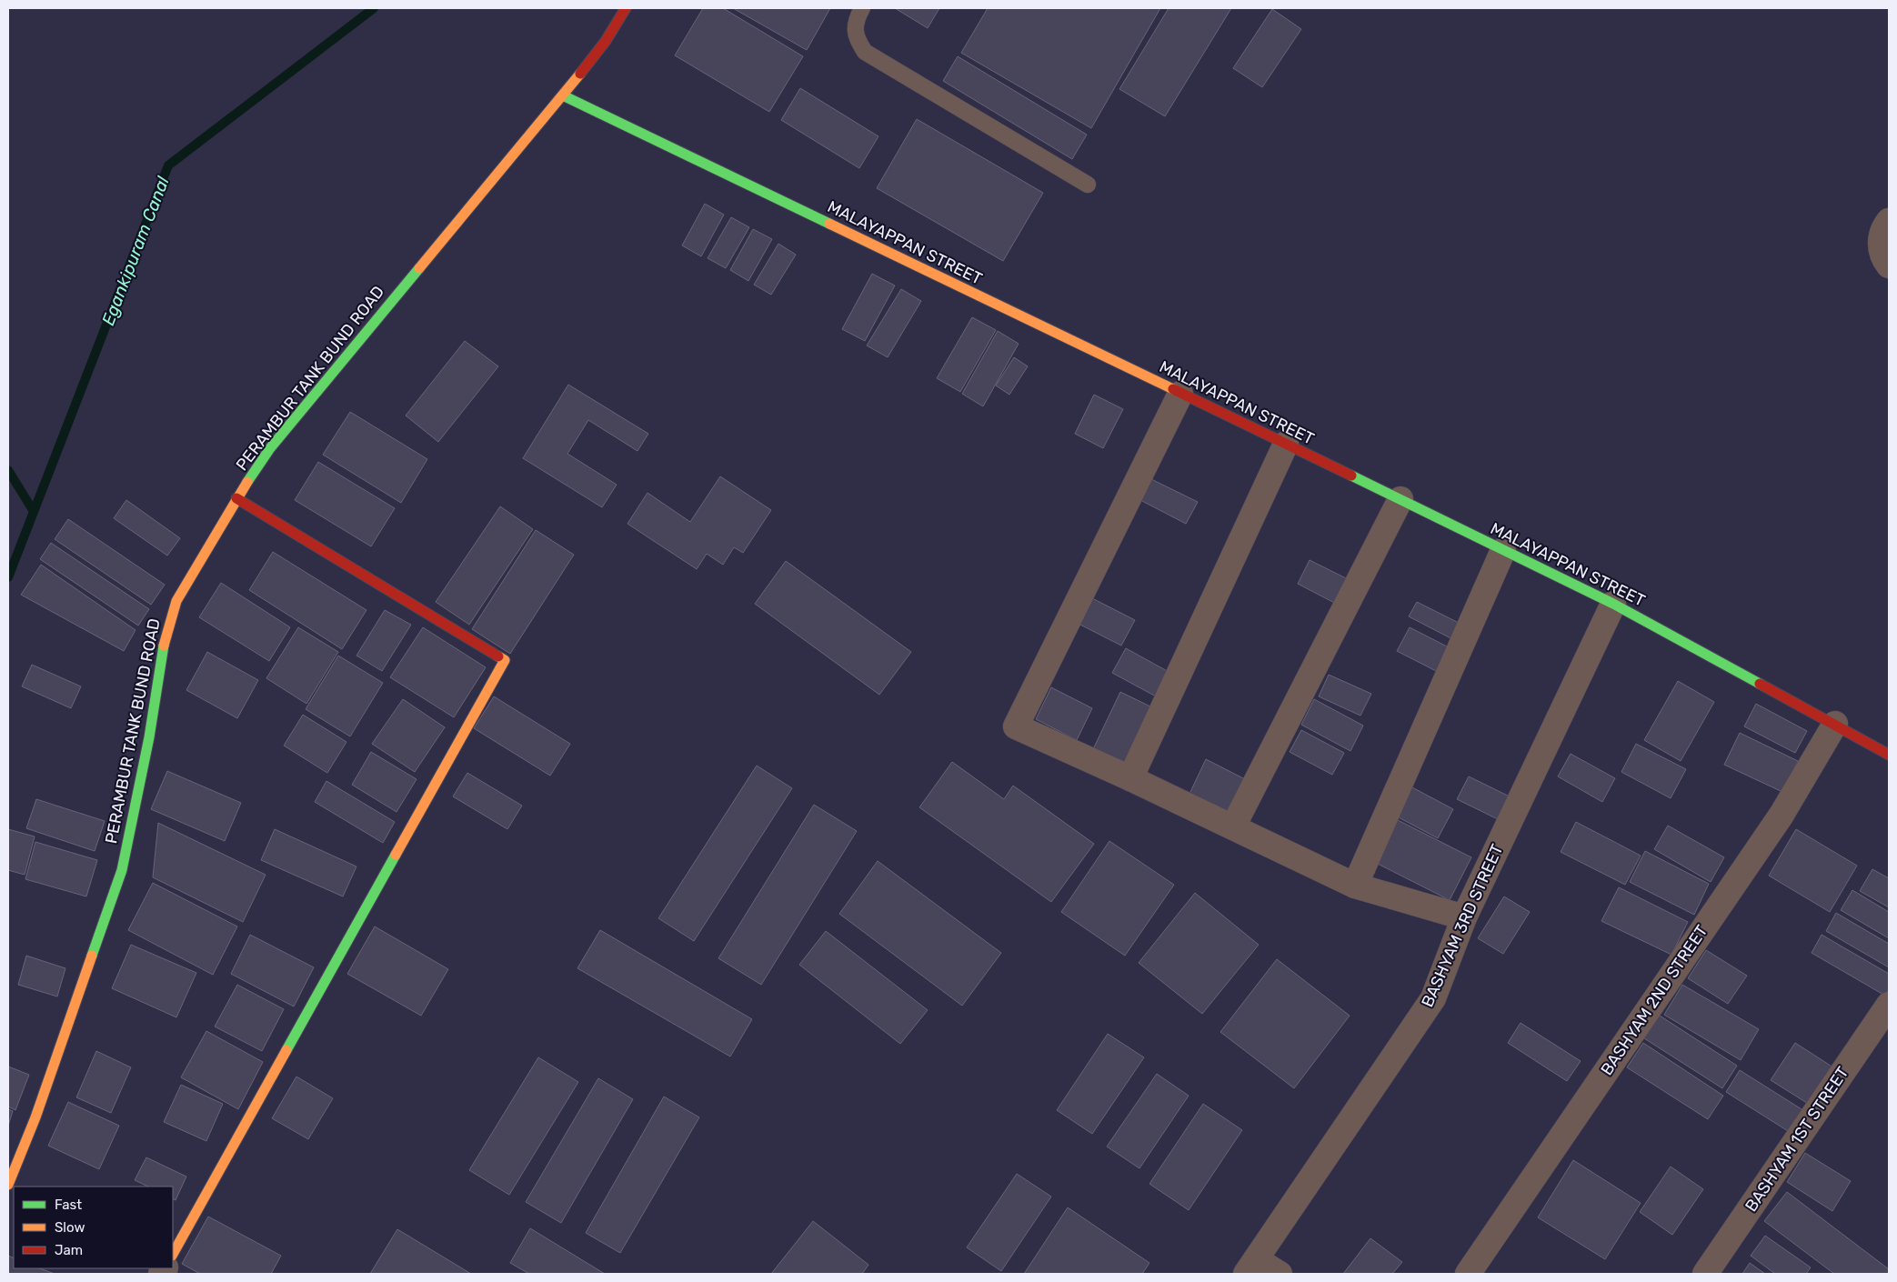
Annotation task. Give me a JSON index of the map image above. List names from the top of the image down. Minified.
{"streets":{"street":["MALAYAPPAN STREET","PERAMBUR TANK BUND ROAD","BASHYAM 3RD STREET","BASHYAM 2ND STREET","BASHYAM 1ST STREET"]},"crossings":[["MALAYAPPAN STREET","PERAMBUR TANK BUND ROAD"],["MALAYAPPAN STREET","BASHYAM 3RD STREET"],["MALAYAPPAN STREET","BASHYAM 2ND STREET"]],"water":["Egankipuram Canal"],"legend":["Fast","Slow","Jam"]}
